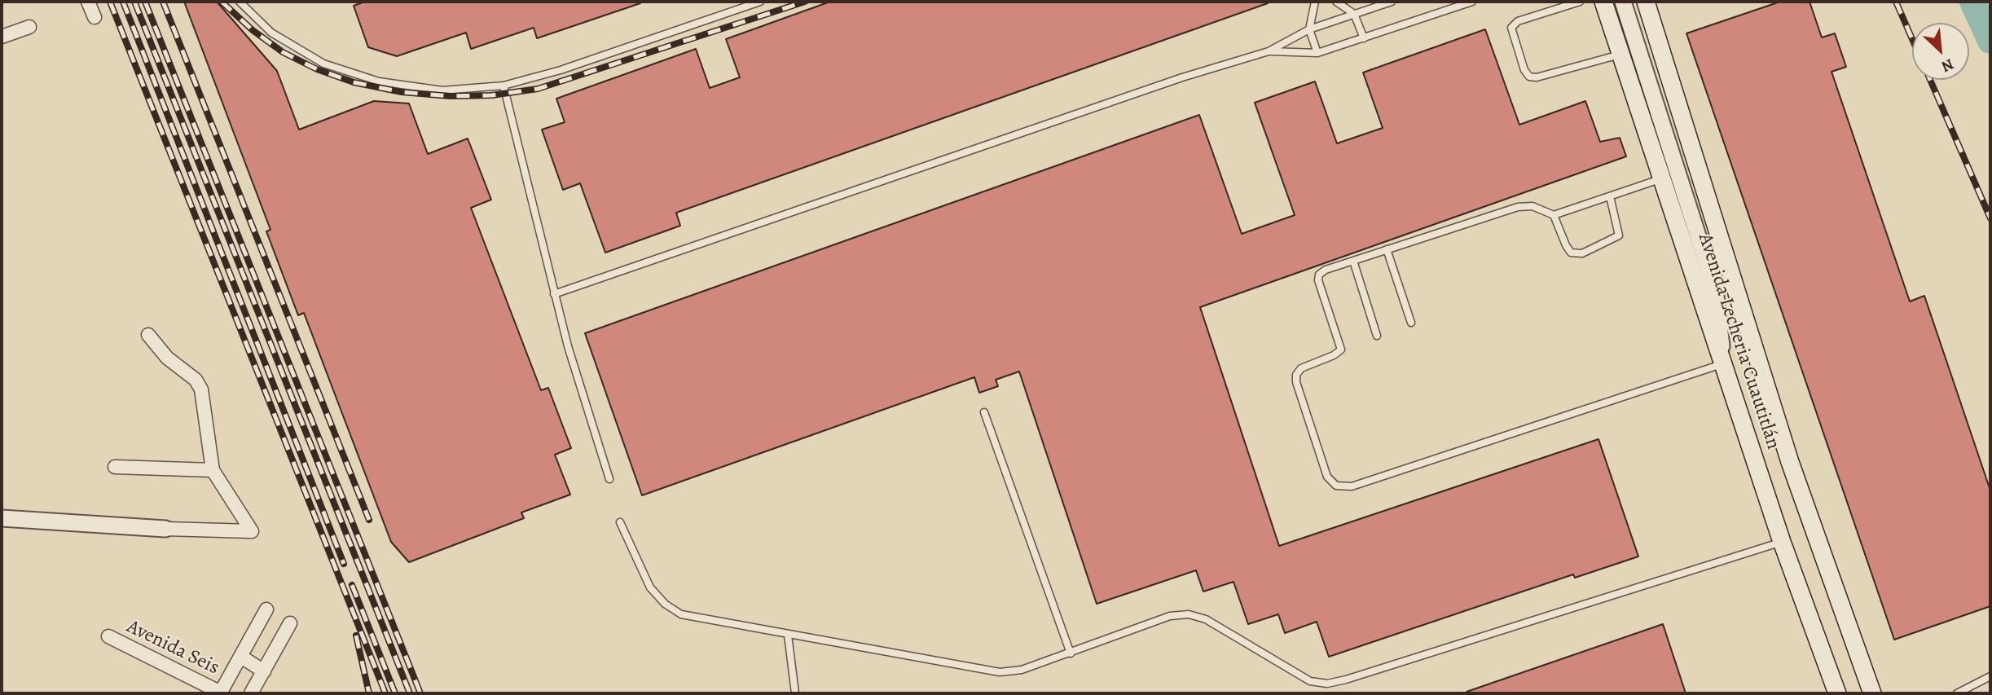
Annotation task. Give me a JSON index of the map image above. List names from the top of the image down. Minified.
{"streets":{"main road":["Avenida Lecheria Cuautitlán"],"street":["Avenida Seis"]},"north":"bottom right"}
